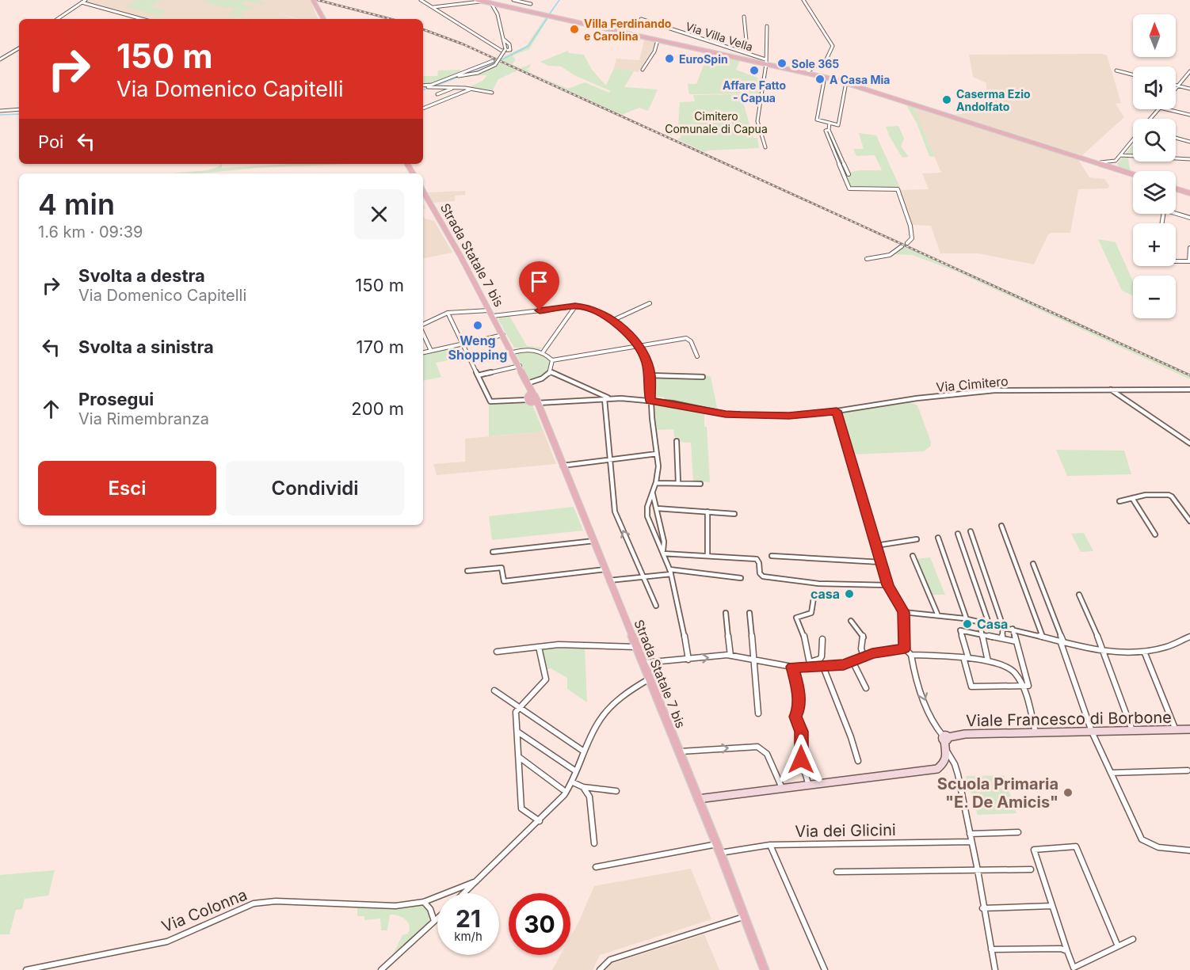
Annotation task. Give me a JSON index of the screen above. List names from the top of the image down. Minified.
{"streets":{"main road":["Strada Statale 7 bis"],"street":["Via Villa Vella","Via Cimitero","Viale Francesco di Borbone","Via dei Glicini","Via Colonna"]},"crossings":[["Strada Statale 7 bis","Via dei Glicini"]],"parks":["Cimitero Comunale di Capua"],"places":["Villa Ferdinando e Carolina","EuroSpin","Sole 365","Affare Fatto - Capua","A Casa Mia","Caserma Ezio Andolfato","Weng Shopping","casa","Casa","Scuola Primaria \"E. De Amicis\""],"north":"top","page":{"map_buttons":["+","−"],"turn":["150 m","Via Domenico Capitelli"],"then":"Poi","heading":["4 min","1.6 km · 09:39"],"list":[{"name":"Svolta a destra","note":"Via Domenico Capitelli","value":"150 m"},{"name":"Svolta a sinistra","value":"170 m"},{"name":"Prosegui","note":"Via Rimembranza","value":"200 m"}],"buttons":["Esci","Condividi"],"speed":"21 km/h","limit":"30"}}
